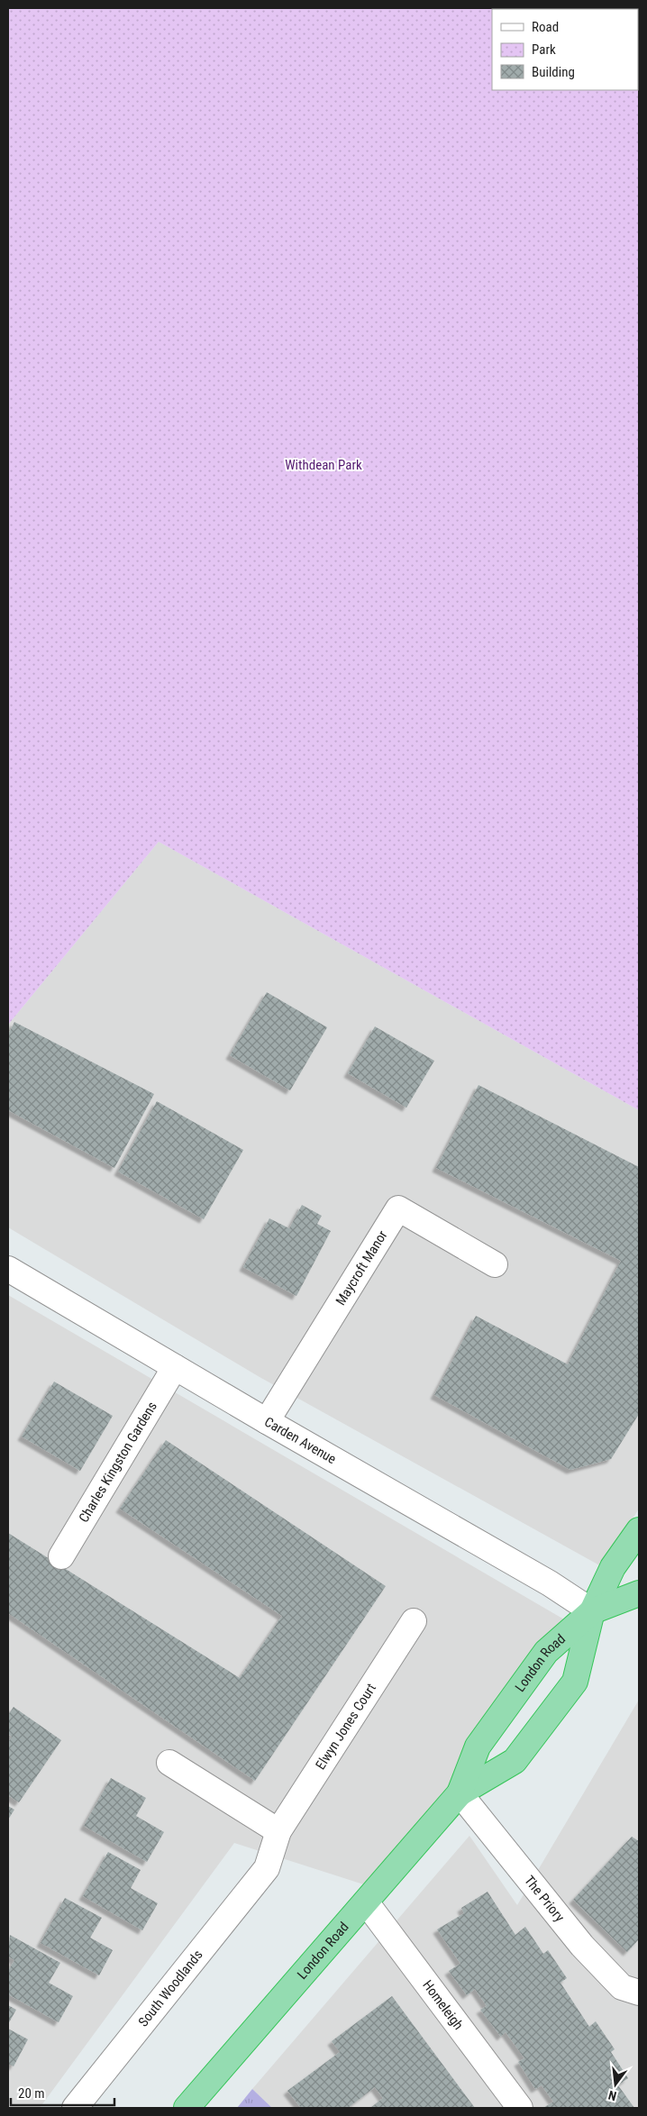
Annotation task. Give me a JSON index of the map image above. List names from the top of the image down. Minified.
{"streets":{"highway":["London Road"],"street":["Maycroft Manor","Carden Avenue","Charles Kingston Gardens","Elwyn Jones Court","The Priory","South Woodlands","Homeleigh"]},"crossings":[["Maycroft Manor","Carden Avenue"],["Carden Avenue","Charles Kingston Gardens"],["Carden Avenue","London Road"],["London Road","The Priory"],["London Road","Homeleigh"],["Elwyn Jones Court","South Woodlands"]],"parks":["Withdean Park"],"legend":["Road","Park","Building"],"scale_bar":"20 m","north":"bottom"}
